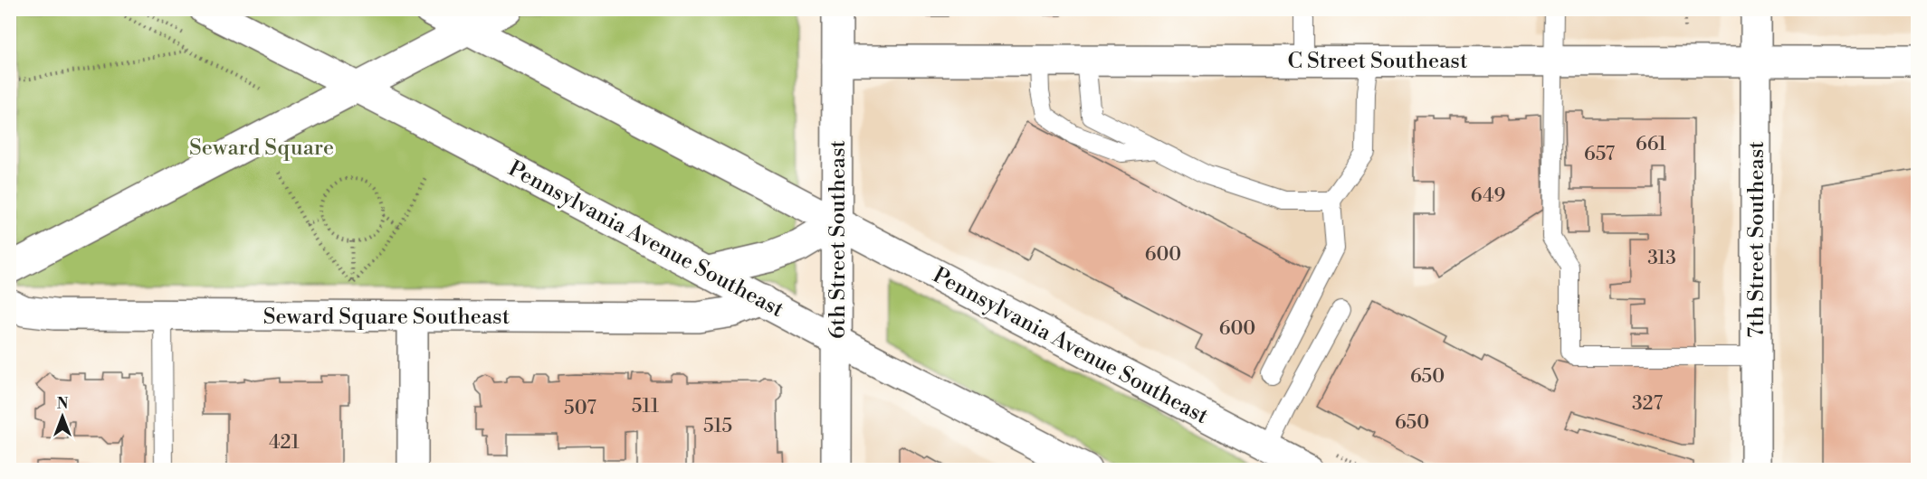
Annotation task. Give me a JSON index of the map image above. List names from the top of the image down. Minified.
{"streets":{"street":["C Street Southeast","Pennsylvania Avenue Southeast","6th Street Southeast","7th Street Southeast","Seward Square Southeast"]},"crossings":[["C Street Southeast","6th Street Southeast"],["C Street Southeast","7th Street Southeast"],["Pennsylvania Avenue Southeast","6th Street Southeast"],["Pennsylvania Avenue Southeast","Seward Square Southeast"]],"parks":["Seward Square"],"house_numbers":["661","657","649","600","313","600","650","327","511","507","650","515","421"],"north":"top"}
